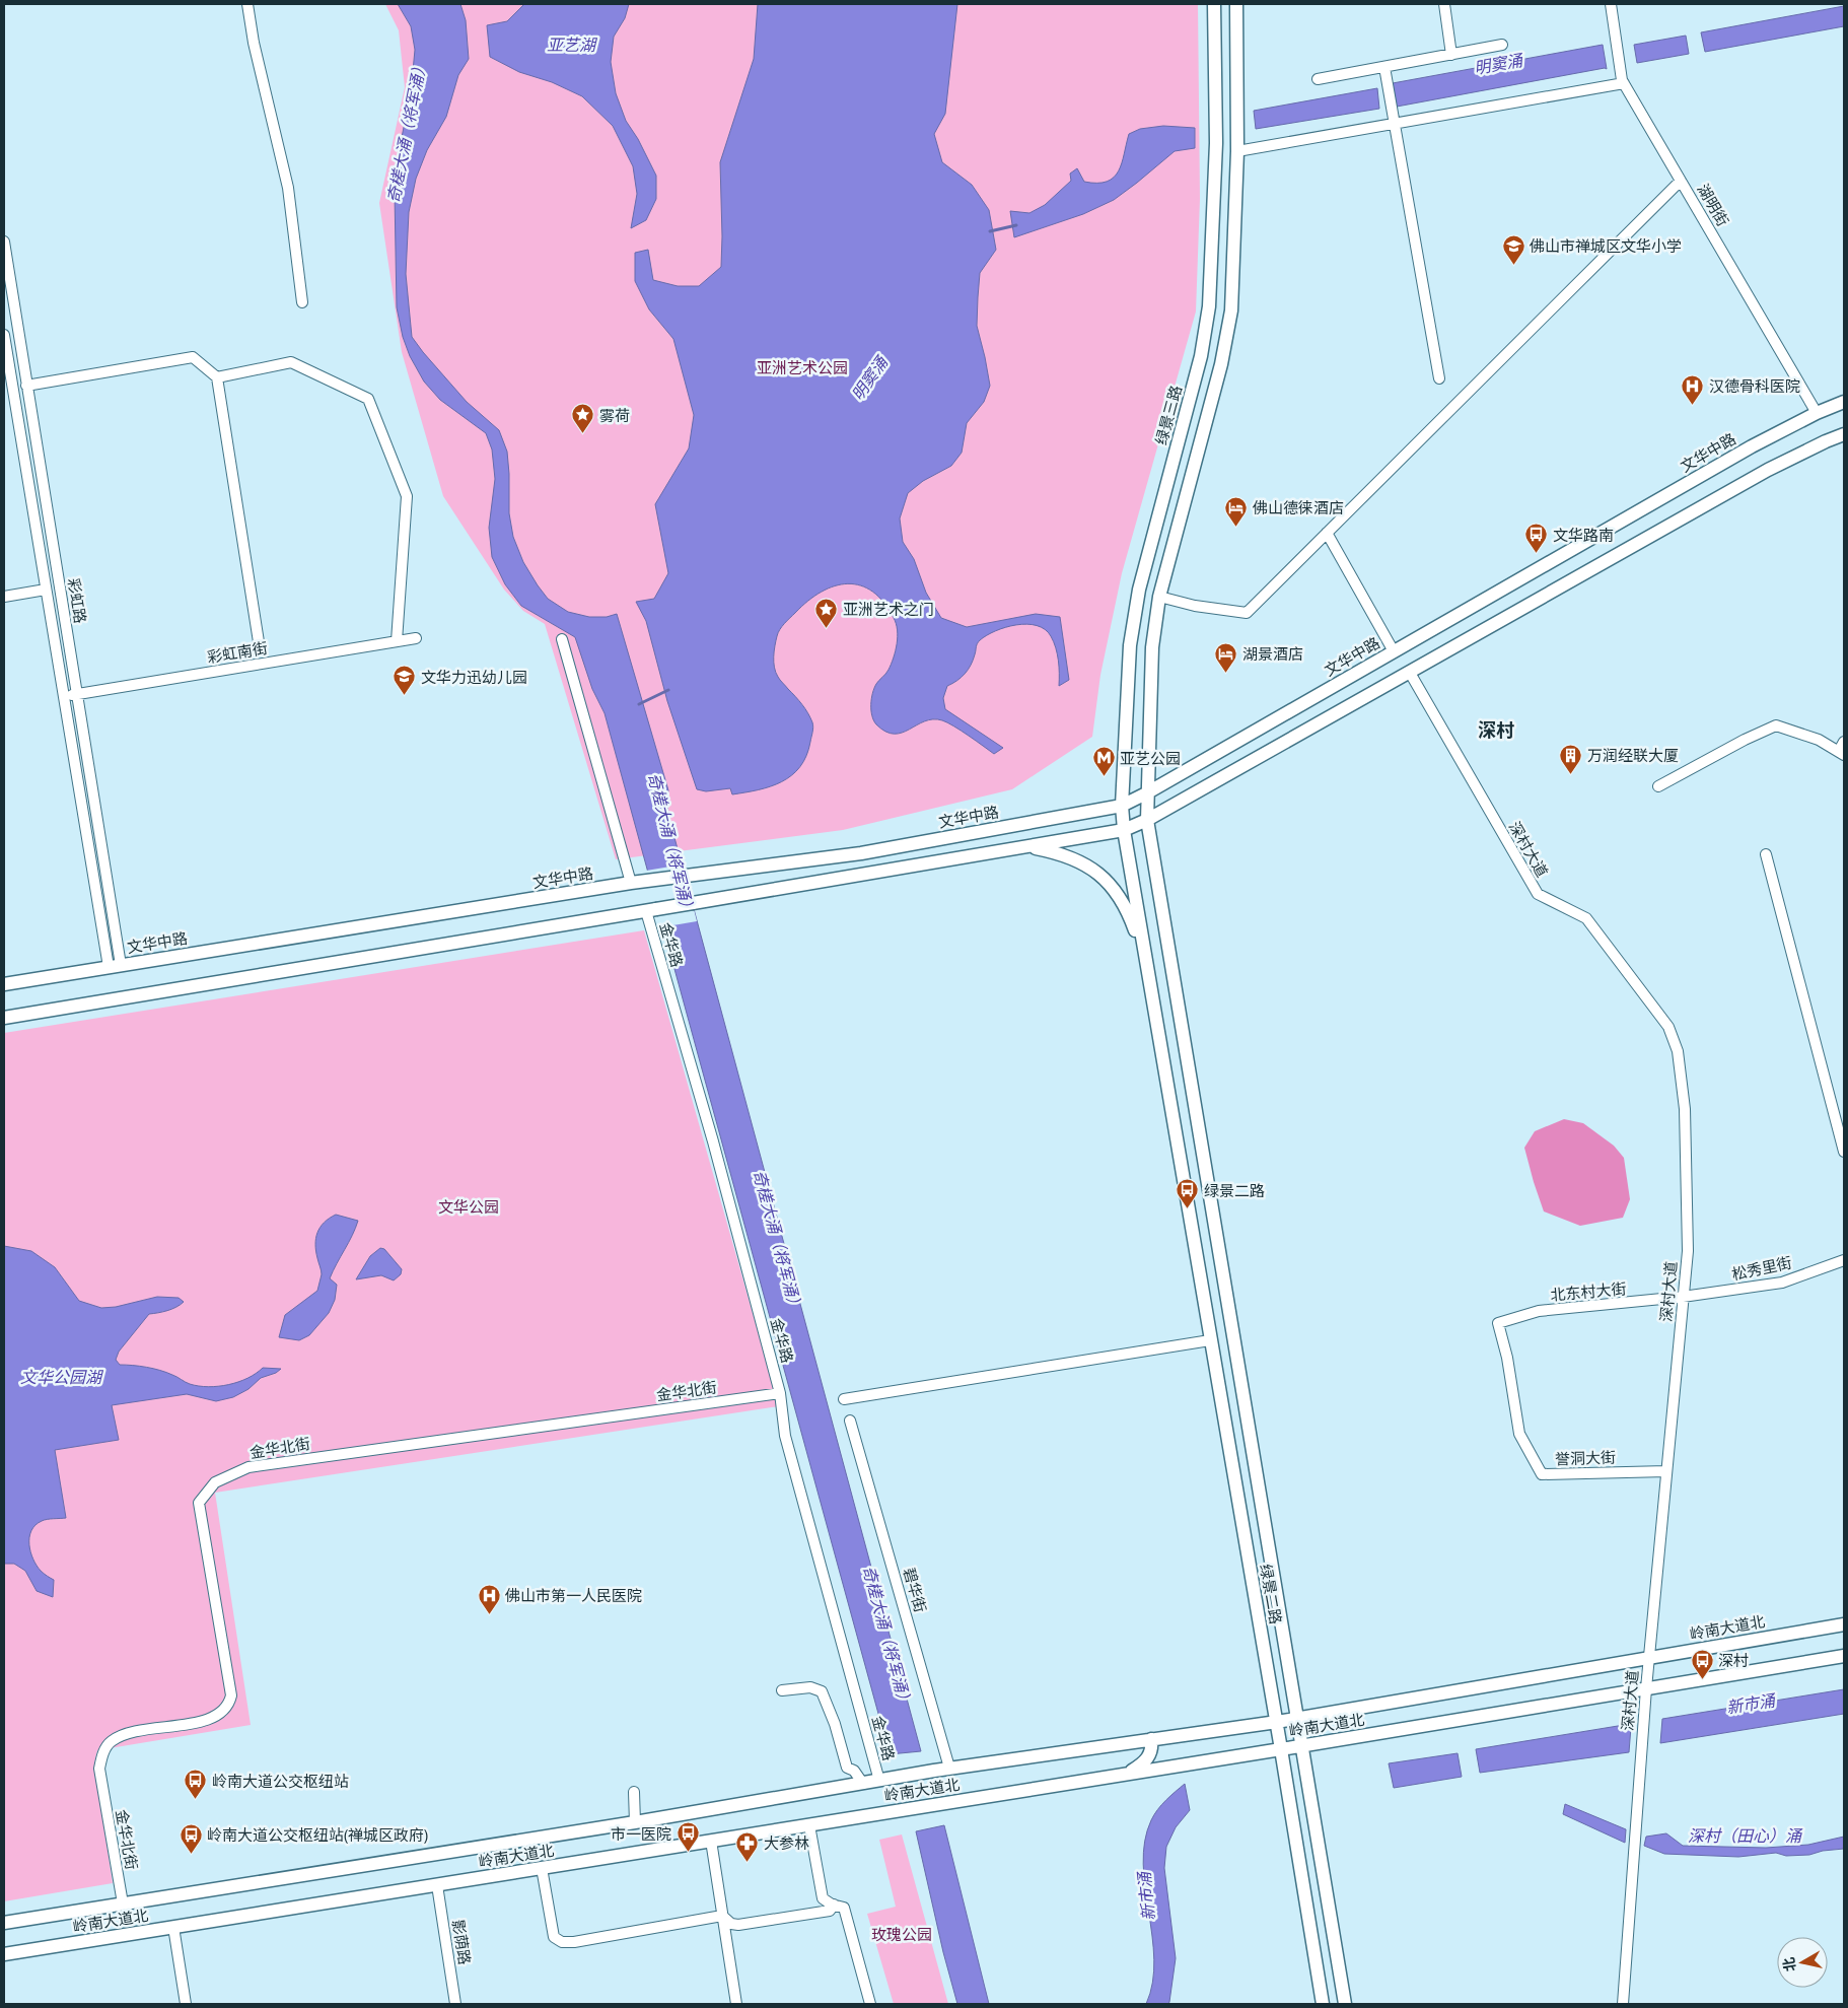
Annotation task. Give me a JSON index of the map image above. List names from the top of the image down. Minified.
{"streets":{"main road":["绿景三路","文华中路","绿景二路","岭南大道北"],"street":["湖明街","彩虹路","彩虹南街","深村大道","金华路","松秀里街","北东村大街","金华北街","誉洞大街","碧华街","影荫路"]},"crossings":[["湖明街","文华中路"],["绿景三路","文华中路"],["绿景三路","绿景二路"],["文华中路","彩虹路"],["彩虹路","彩虹南街"],["深村大道","松秀里街"],["深村大道","北东村大街"],["深村大道","誉洞大街"],["深村大道","岭南大道北"],["金华路","金华北街"],["金华路","岭南大道北"],["松秀里街","北东村大街"],["北东村大街","誉洞大街"],["金华北街","岭南大道北"],["碧华街","岭南大道北"],["绿景二路","岭南大道北"],["岭南大道北","影荫路"]],"districts":["深村"],"water":["亚艺湖","明窦涌","奇槎大涌（将军涌）","文华公园湖","新市涌","深村（田心）涌"],"parks":["亚洲艺术公园","文华公园","玫瑰公园"],"places":{"school or university":["佛山市禅城区文华小学","文华力迅幼儿园"],"hospital":["汉德骨科医院","佛山市第一人民医院"],"place":["雾荷","亚洲艺术之门"],"hotel":["佛山德徕酒店","湖景酒店"],"bus stop":["文华路南","绿景二路","深村","岭南大道公交枢纽站","市一医院","岭南大道公交枢纽站(禅城区政府)"],"building":["万润经联大厦"],"metro station":["亚艺公园"],"pharmacy":["大参林"]},"north":"left"}
